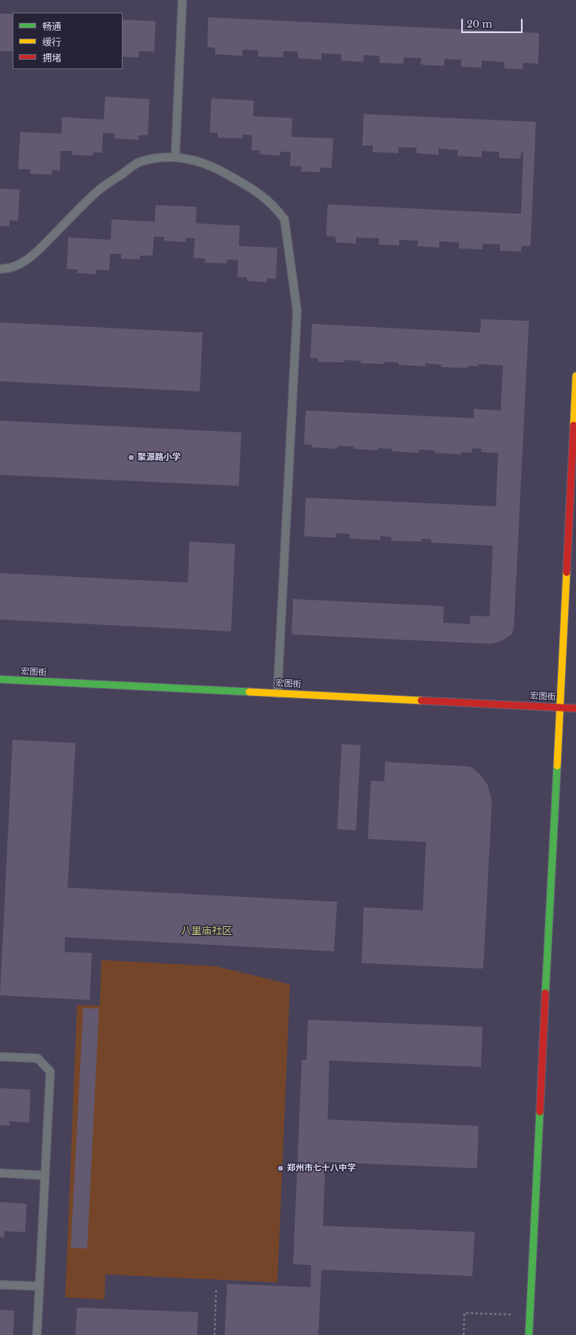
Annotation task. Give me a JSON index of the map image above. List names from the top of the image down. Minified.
{"streets":{"street":["宏图街"]},"districts":["八里庙社区"],"places":["聚源路小学","郑州市七十八中学"],"legend":["畅通","缓行","拥堵"],"scale_bar":"20 m"}
